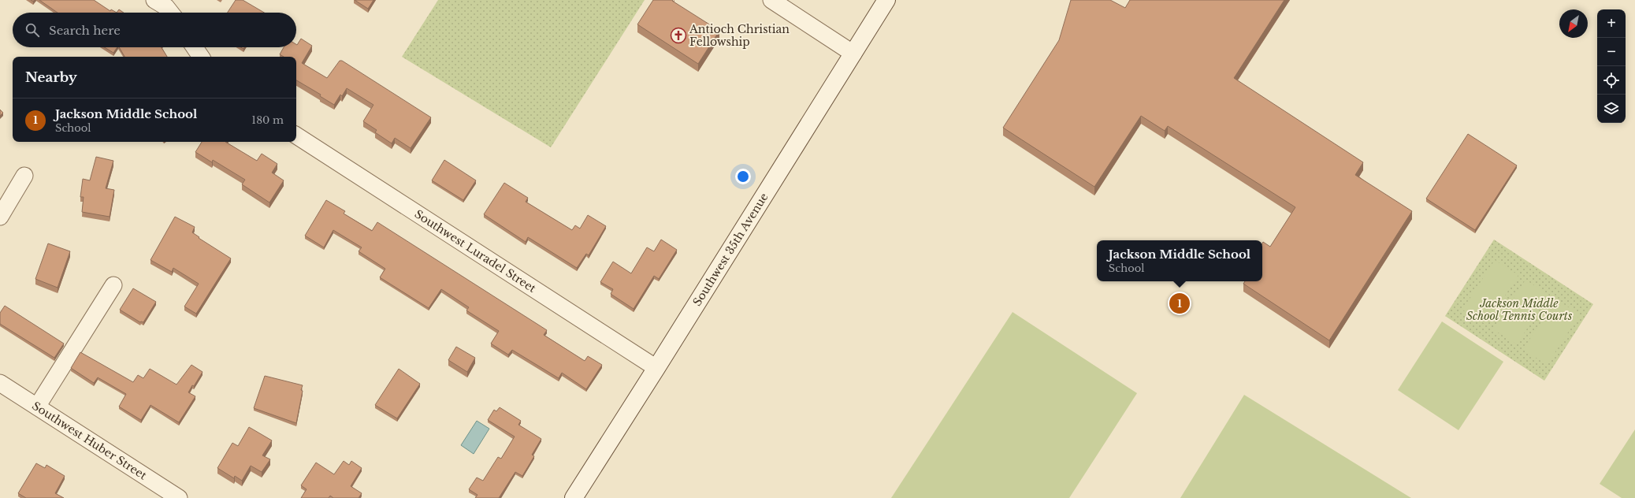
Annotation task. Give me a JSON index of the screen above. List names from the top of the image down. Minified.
{"streets":{"street":["Southwest 35th Avenue","Southwest Luradel Street","Southwest Huber Street"]},"crossings":[["Southwest 35th Avenue","Southwest Luradel Street"]],"parks":["Jackson Middle School Tennis Courts"],"places":{"church":["Antioch Christian Fellowship"]},"north":"bottom left","page":{"map_buttons":["+","−"],"search":"Search here","heading":"Nearby","list":[{"mark":"1","name":"Jackson Middle School","note":"School","value":"180 m"}],"popup":["Jackson Middle School","School"],"pins":"1"}}
